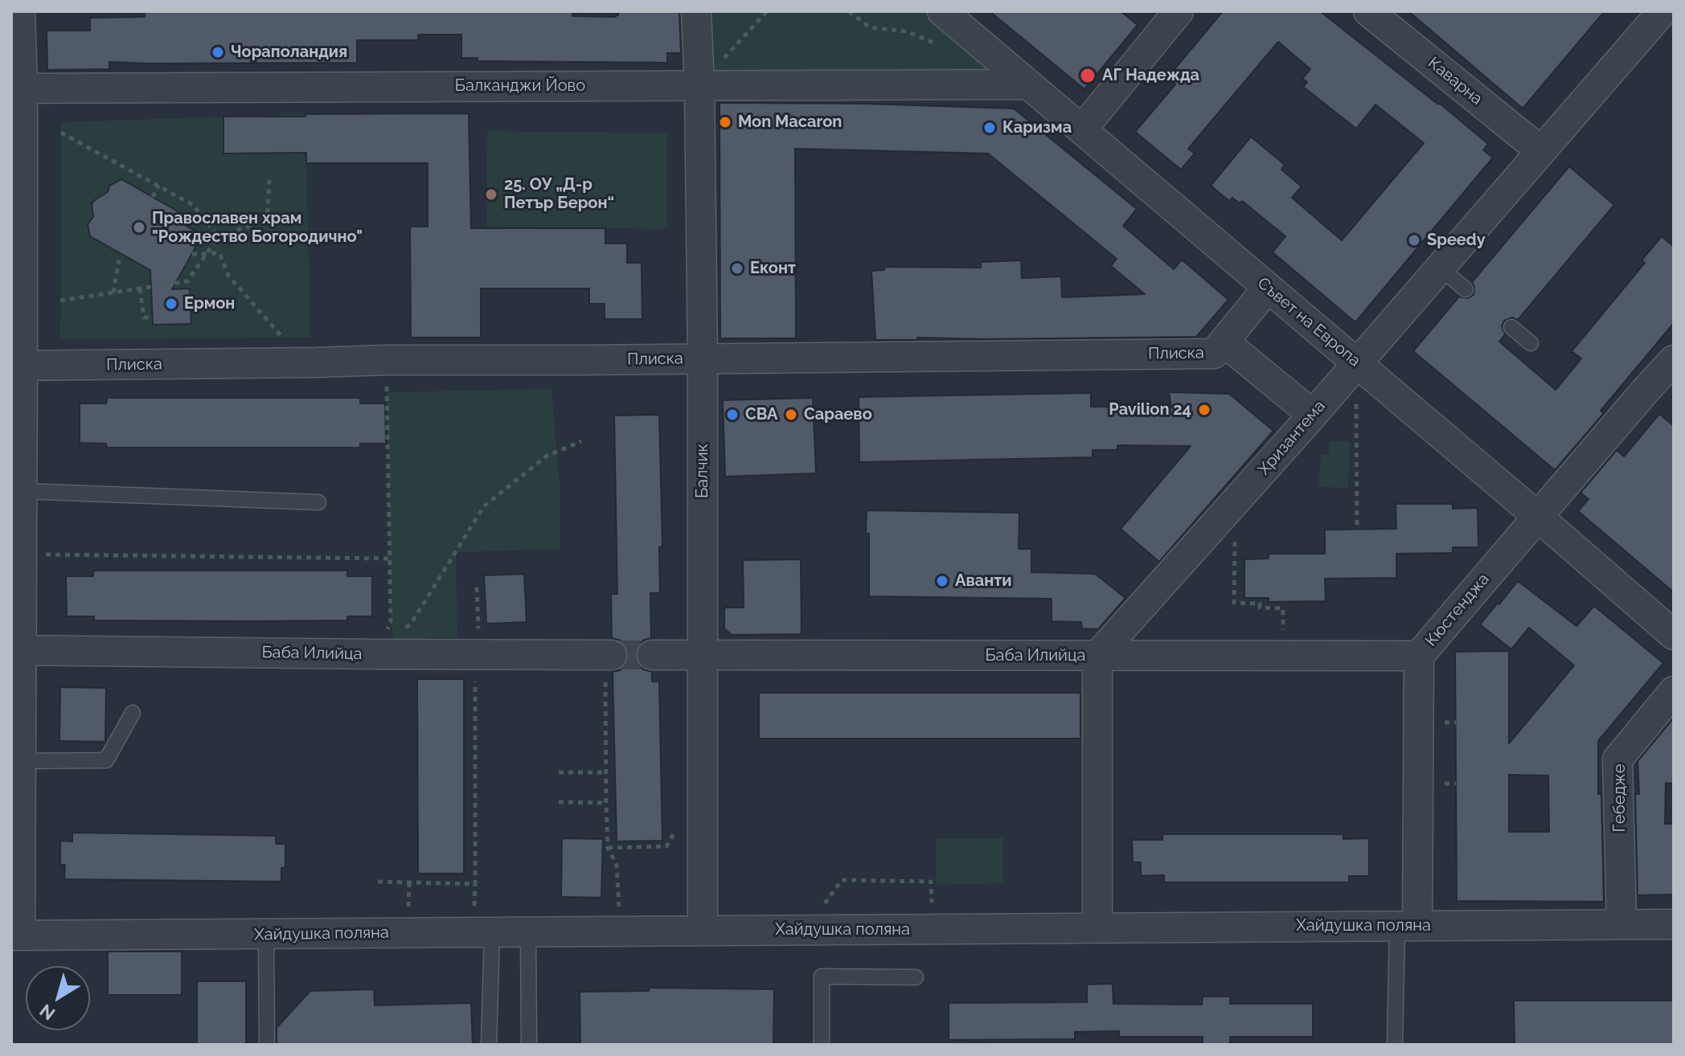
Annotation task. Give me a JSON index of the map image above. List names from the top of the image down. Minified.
{"streets":{"street":["Каварна","Балканджи Йово","Съвет на Европа","Плиска","Хризантема","Балчик","Кюстенджа","Баба Илийца","Гебедже","Хайдушка поляна"]},"crossings":[["Каварна","Хризантема"],["Балканджи Йово","Съвет на Европа"],["Балканджи Йово","Балчик"],["Съвет на Европа","Плиска"],["Съвет на Европа","Хризантема"],["Съвет на Европа","Кюстенджа"],["Плиска","Балчик"],["Хризантема","Баба Илийца"],["Балчик","Баба Илийца"],["Балчик","Хайдушка поляна"],["Кюстенджа","Баба Илийца"],["Кюстенджа","Хайдушка поляна"],["Гебедже","Хайдушка поляна"]],"places":["Чораполандия","АГ Надежда","Mon Macaron","Каризма","25. ОУ „Д-р Петър Берон“","Православен храм \"Рождество Богородично\"","Speedy","Еконт","Ермон","Pavilion 24","CBA","Сараево","Аванти"],"north":"bottom left"}
